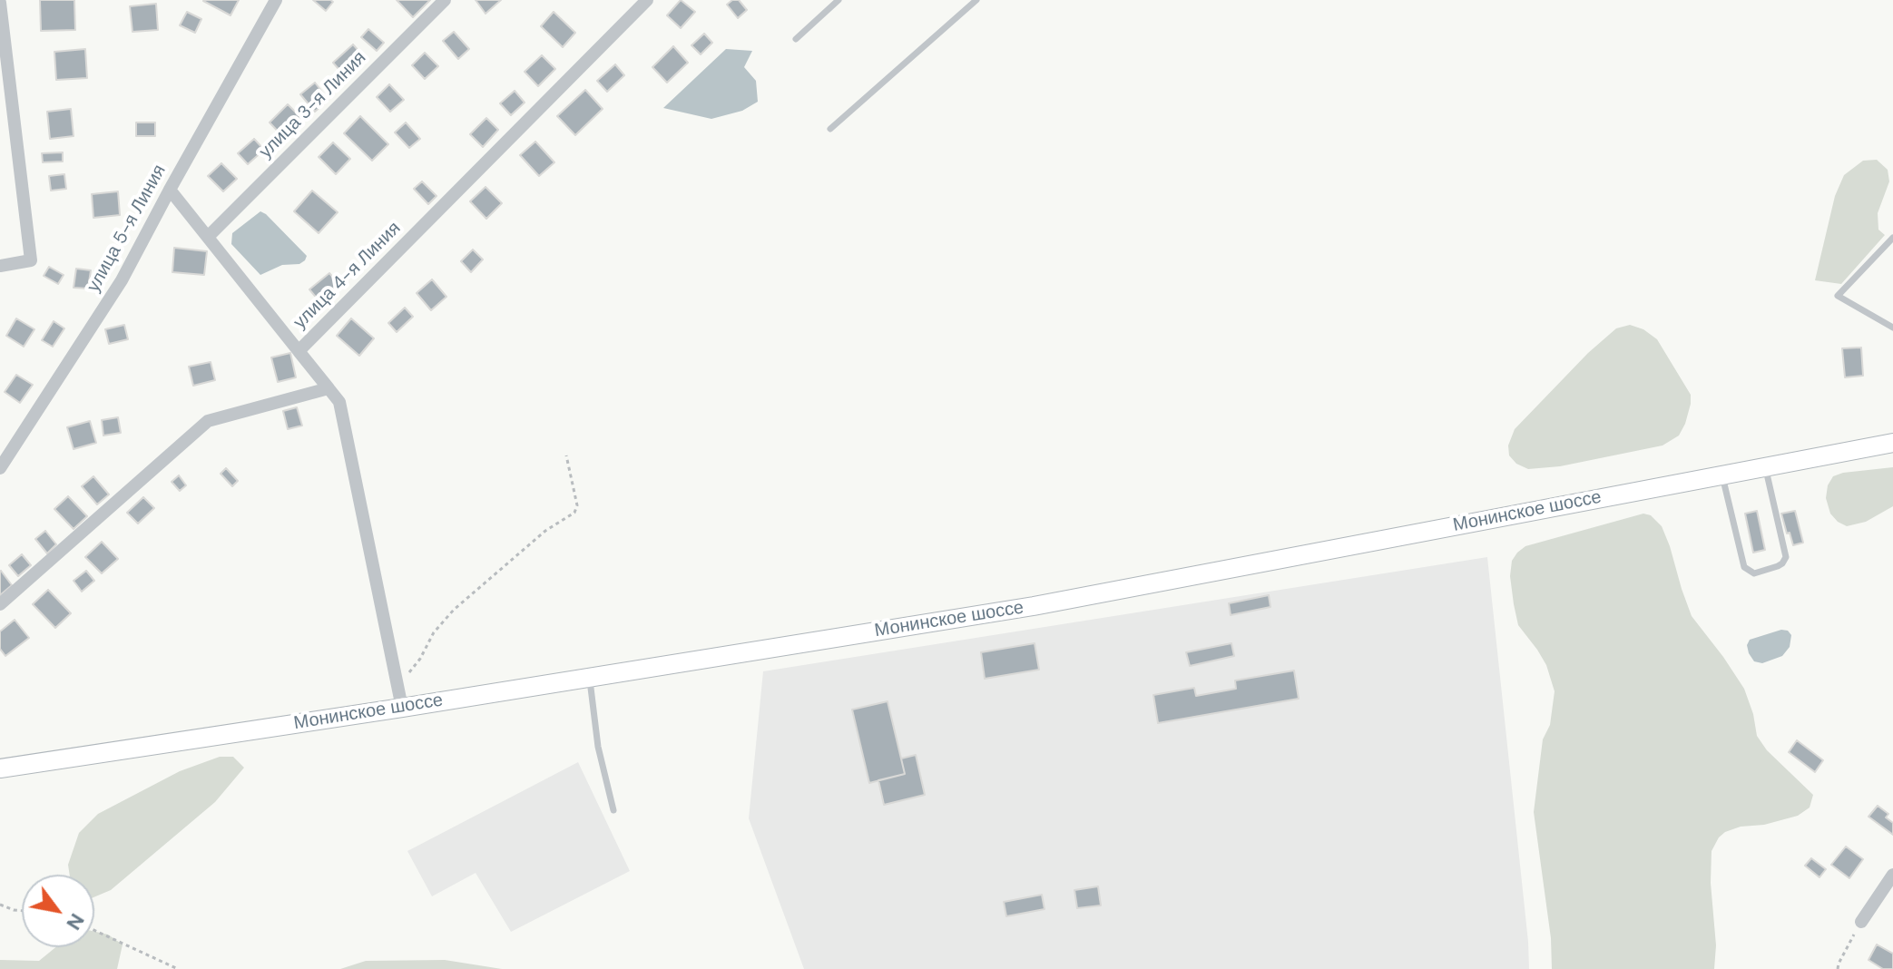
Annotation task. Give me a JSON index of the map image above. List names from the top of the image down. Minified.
{"streets":{"main road":["Монинское шоссе"],"street":["улица 3-я Линия","улица 5-я Линия","улица 4-я Линия"]},"crossings":[["улица 4-я Линия","Монинское шоссе"]],"north":"bottom right"}
